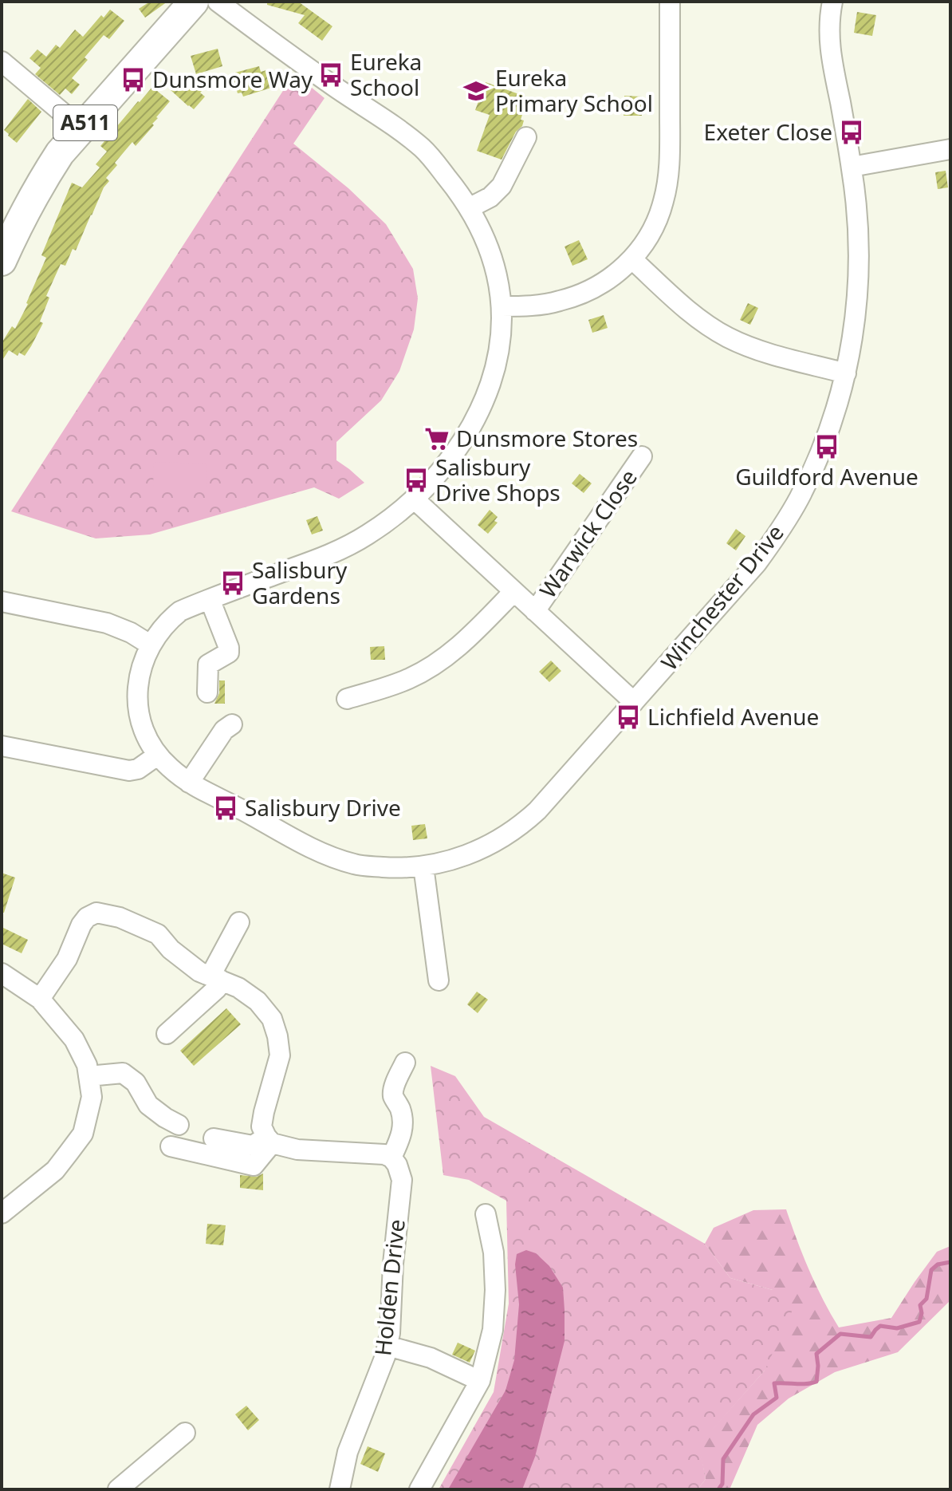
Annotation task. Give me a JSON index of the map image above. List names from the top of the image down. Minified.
{"streets":{"highway":["A511"],"street":["Warwick Close","Winchester Drive","Holden Drive"]},"places":{"bus stop":["Eureka School","Dunsmore Way","Exeter Close","Guildford Avenue","Salisbury Drive Shops","Salisbury Gardens","Lichfield Avenue","Salisbury Drive"],"school or university":["Eureka Primary School"],"supermarket":["Dunsmore Stores"]}}
